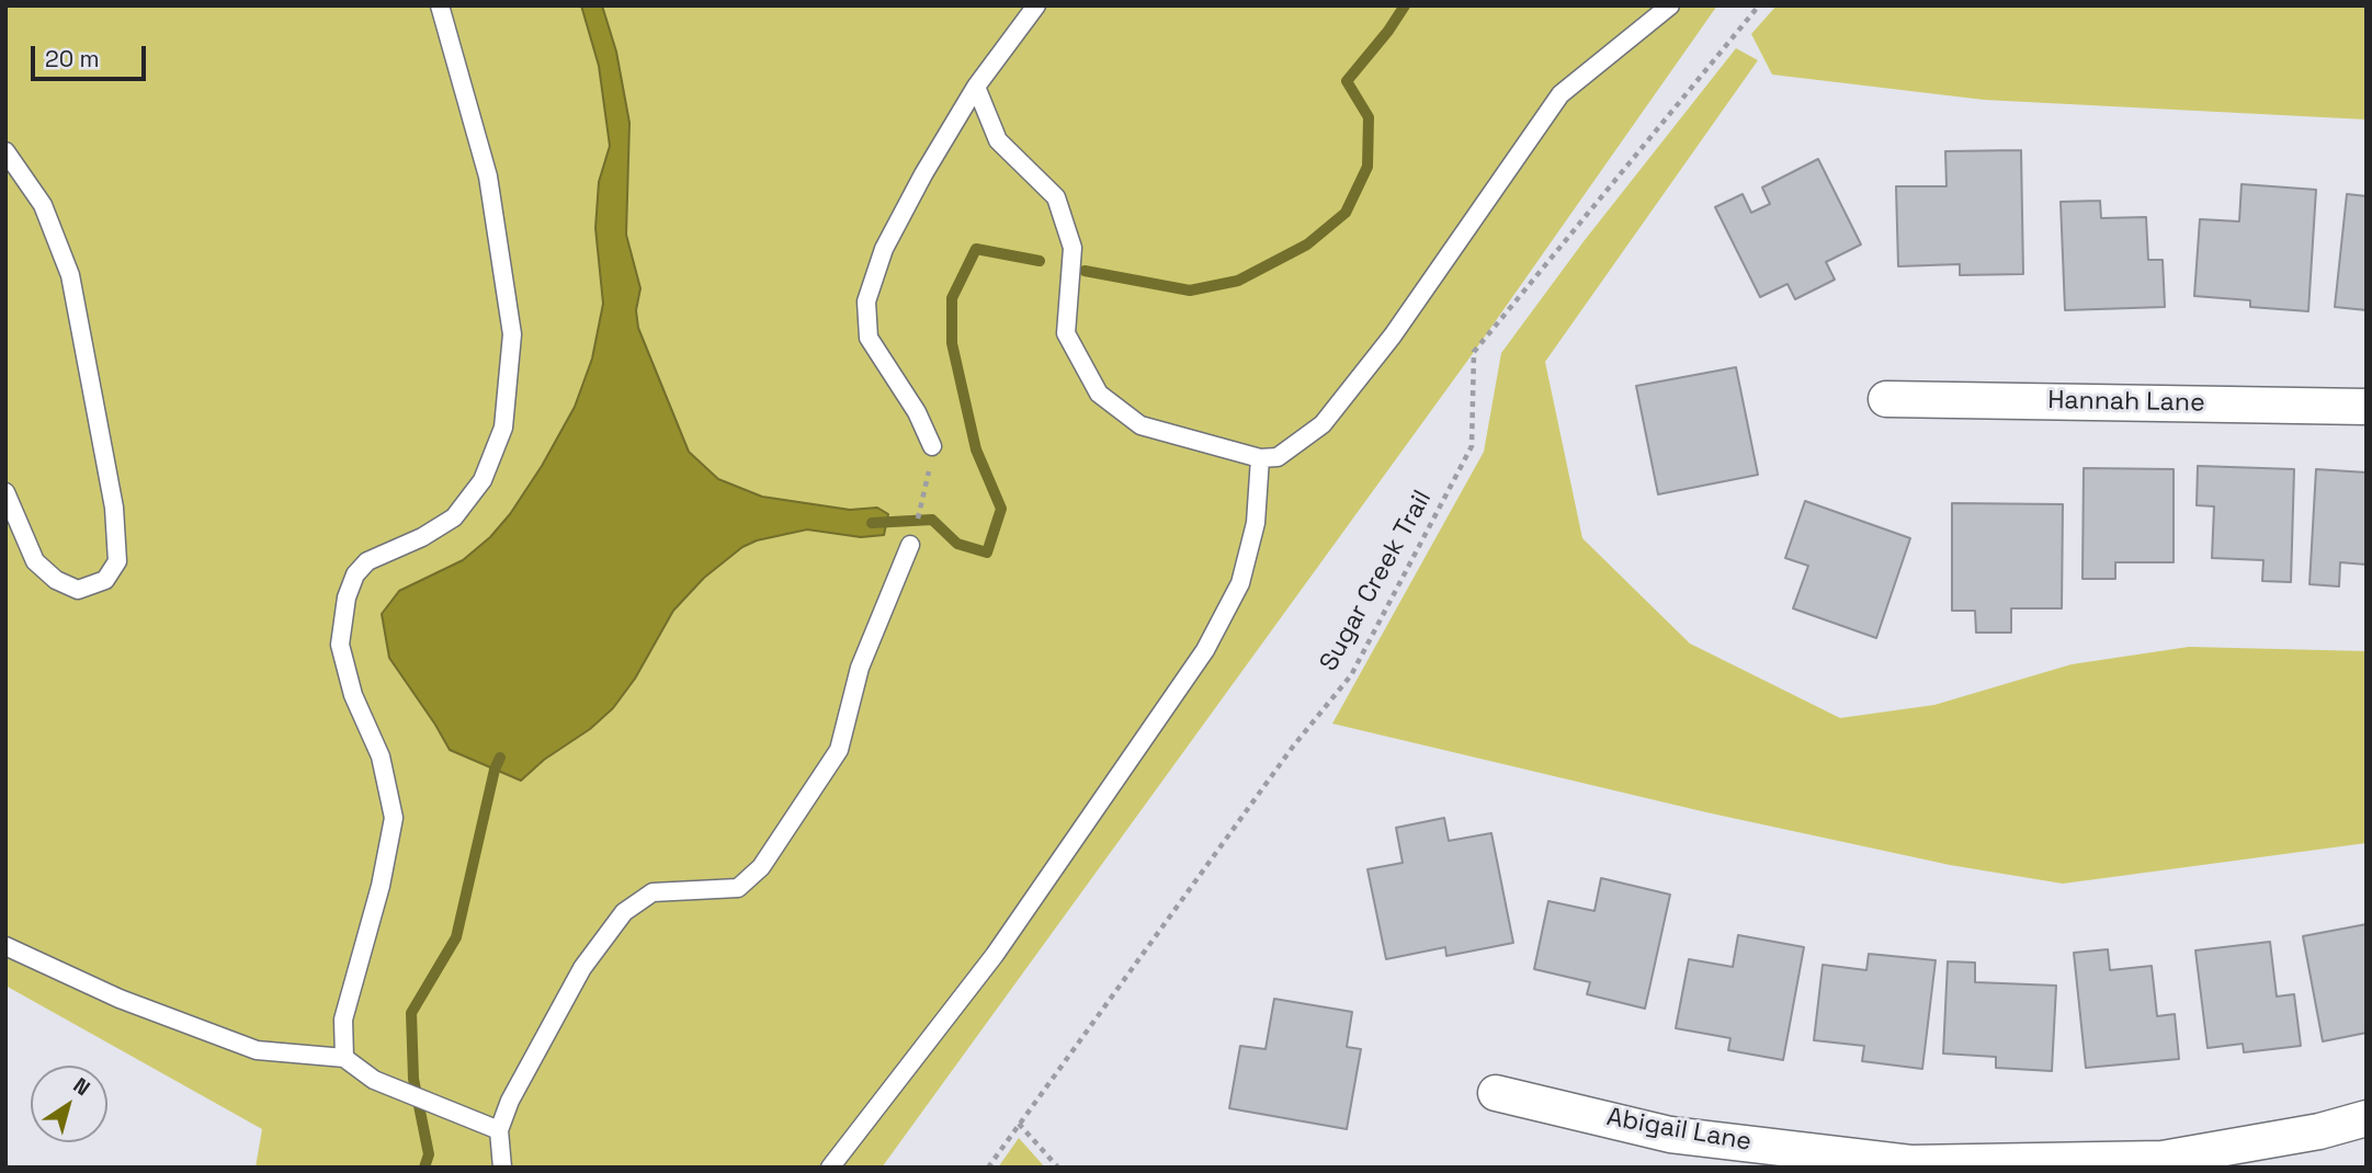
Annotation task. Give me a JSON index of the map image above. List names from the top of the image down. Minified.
{"streets":{"street":["Hannah Lane","Abigail Lane"],"path":["Sugar Creek Trail"]},"scale_bar":"20 m","north":"top right"}
